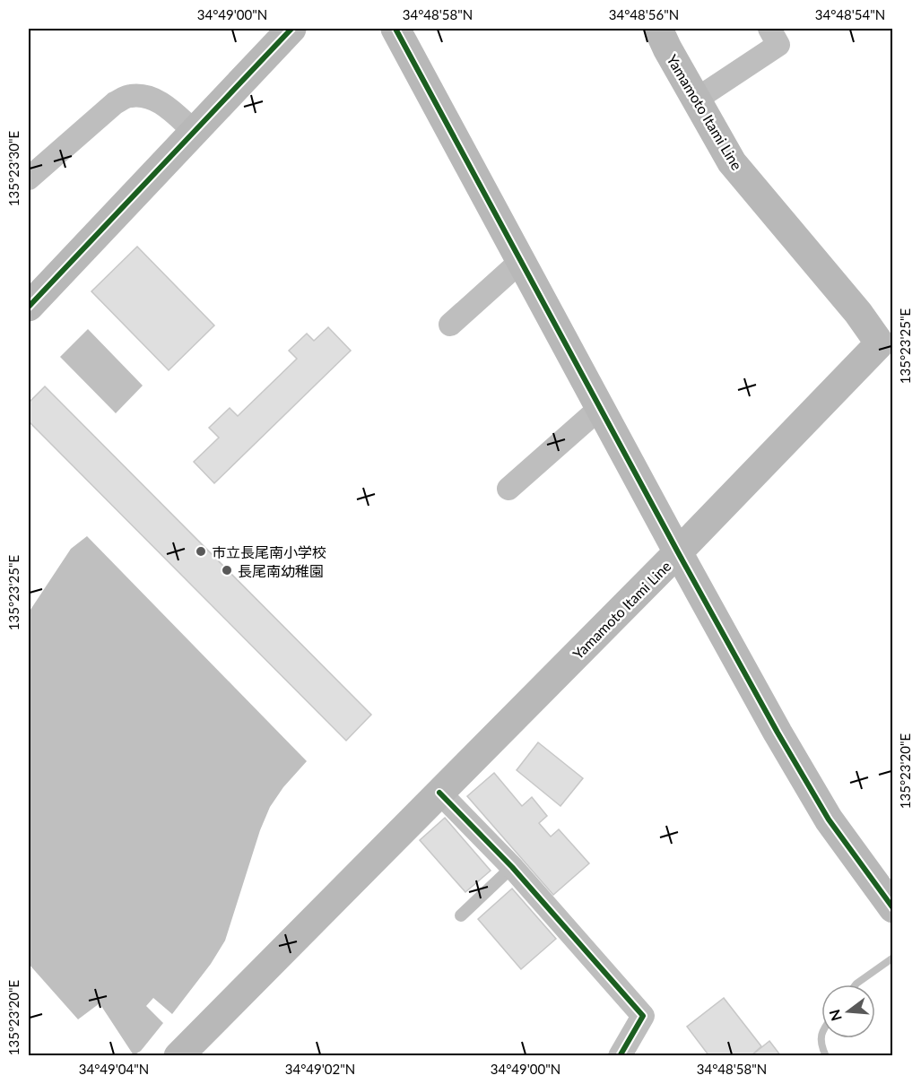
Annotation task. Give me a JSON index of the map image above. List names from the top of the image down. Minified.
{"streets":{"street":["Yamamoto Itami Line"]},"places":["市立長尾南小学校","長尾南幼稚園"],"north":"left","coordinates":["34°49'00\"N","34°48'58\"N","34°48'56\"N","34°48'54\"N","135°23'30\"E","135°23'25\"E","135°23'20\"E","34°49'04\"N","34°49'02\"N"]}
